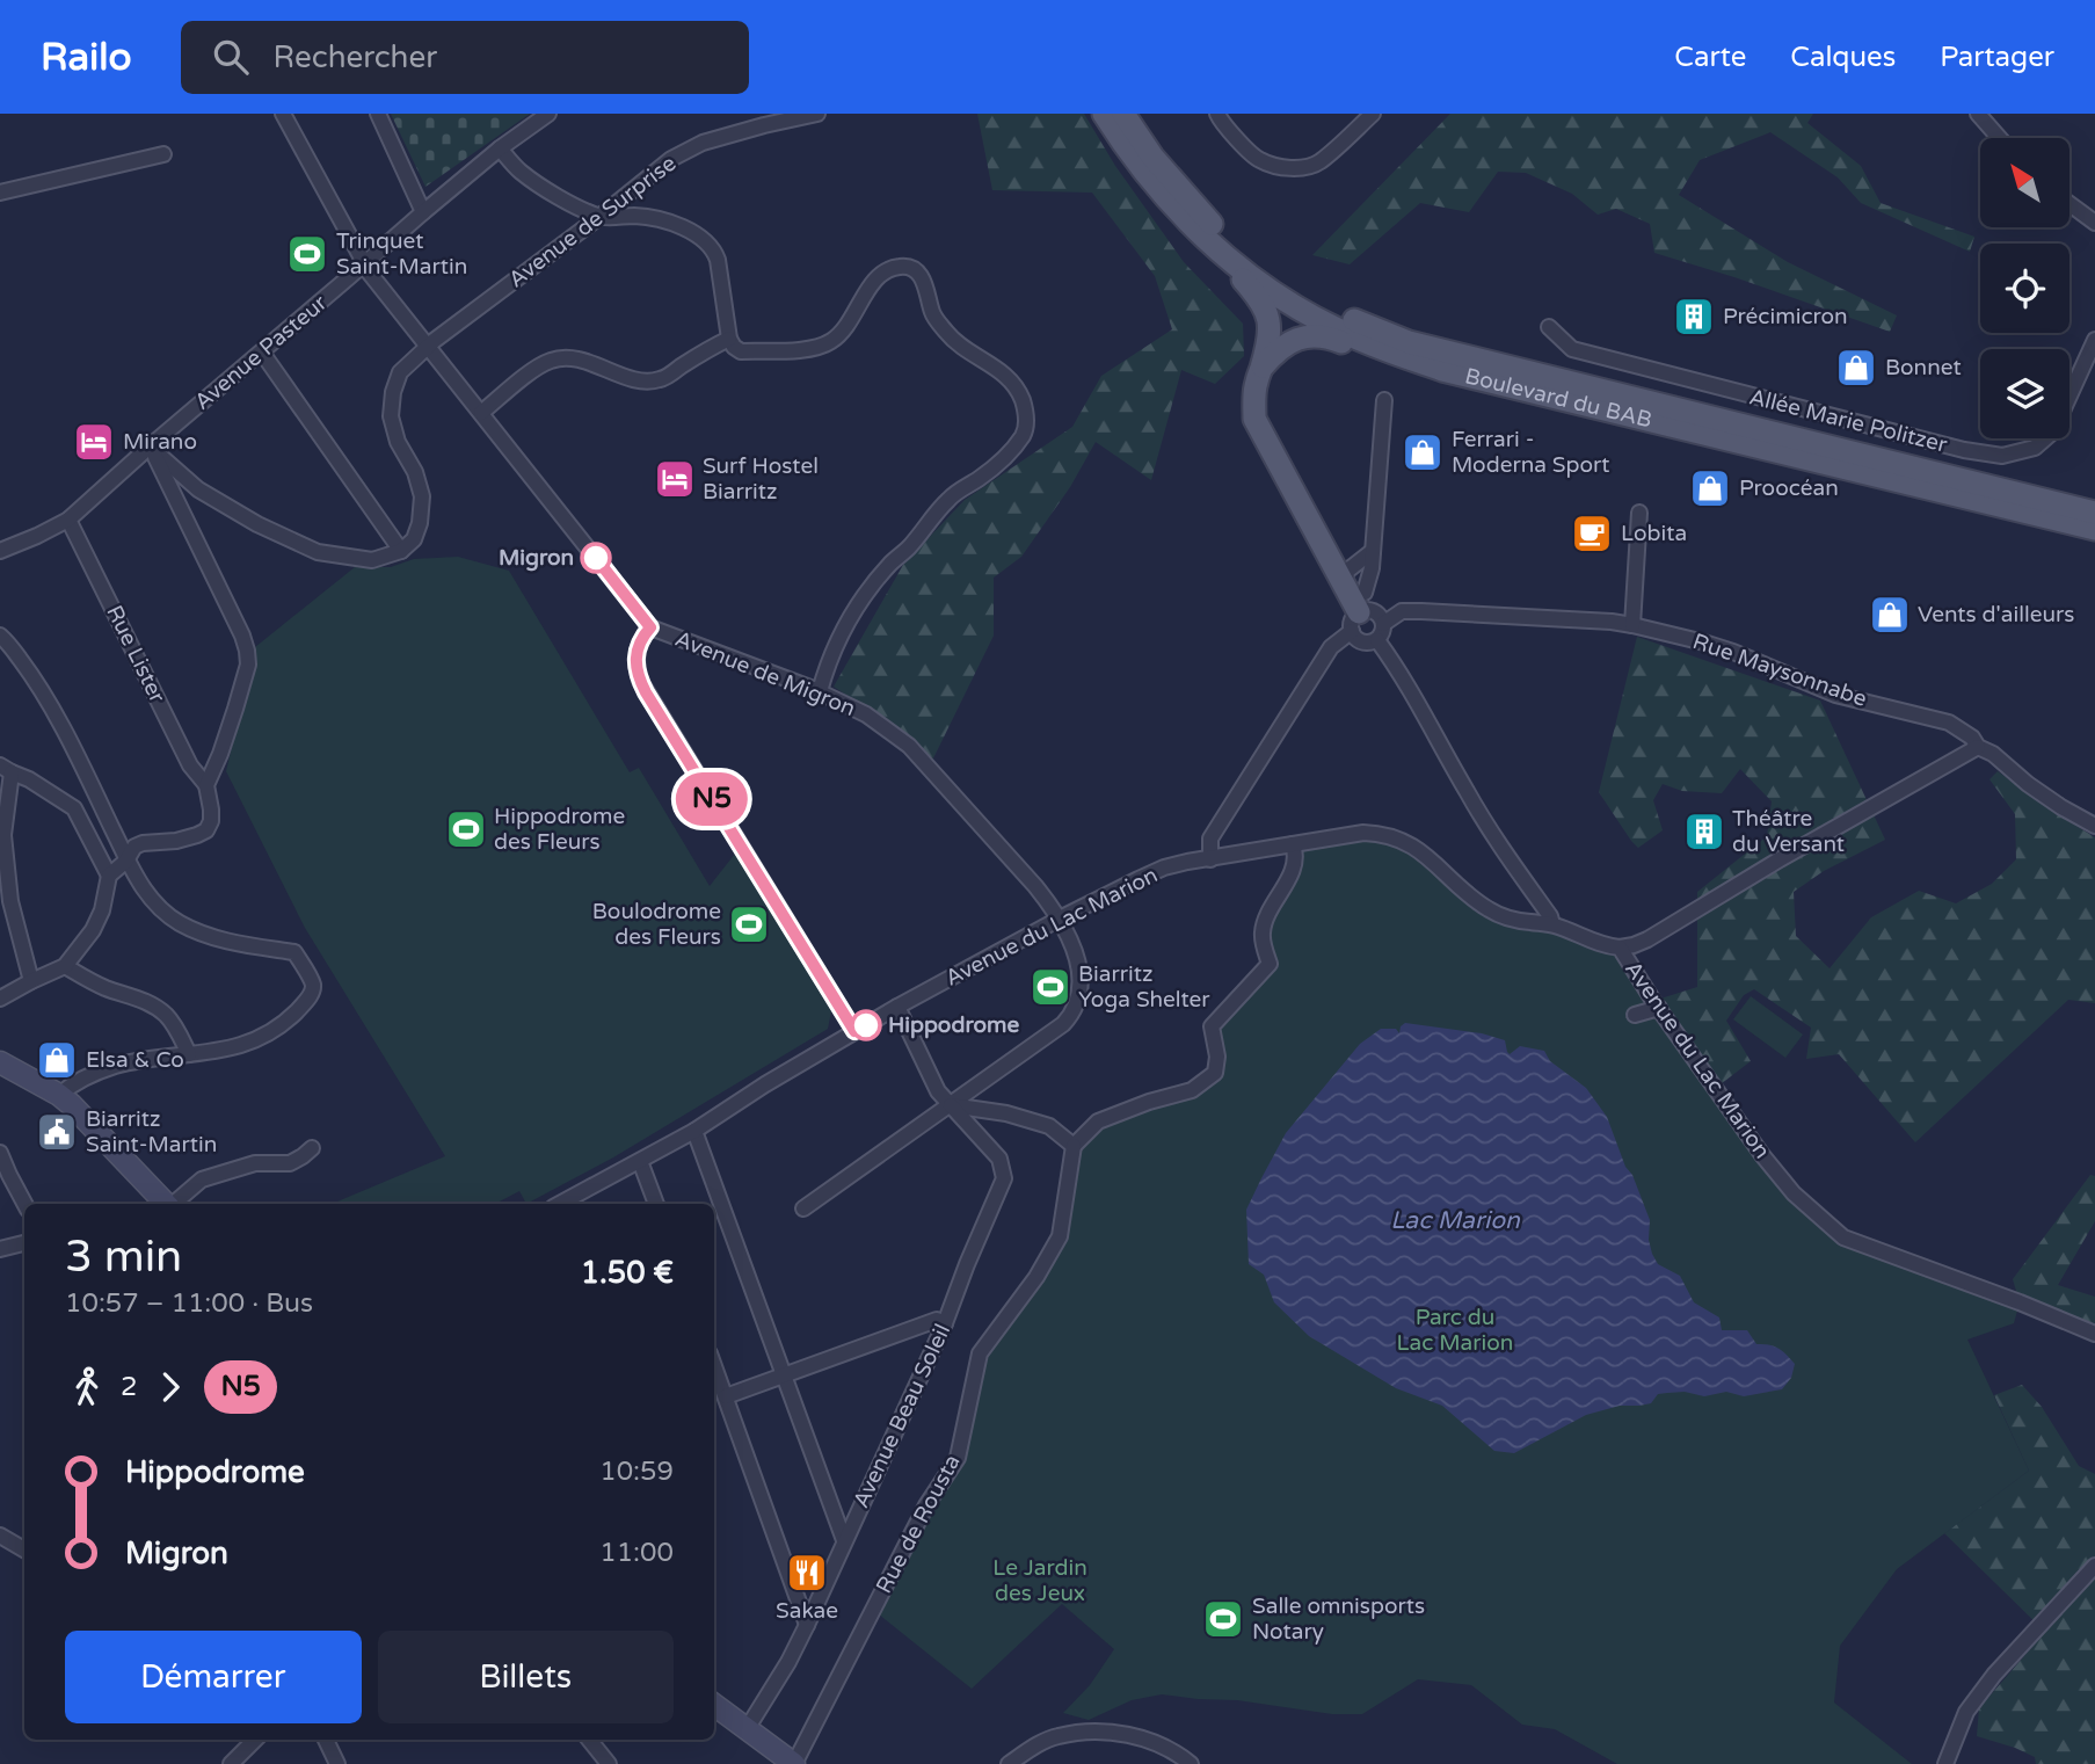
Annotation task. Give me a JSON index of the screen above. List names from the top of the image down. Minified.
{"streets":{"main road":["Boulevard du BAB"],"street":["Avenue de Surprise","Avenue Pasteur","Allée Marie Politzer","Rue Lister","Rue Maysonnabe","Avenue de Migron","Avenue du Lac Marion","Avenue Beau Soleil","Rue de Rousta"]},"crossings":[["Avenue de Surprise","Avenue de Migron"],["Avenue Pasteur","Rue Lister"],["Avenue Pasteur","Avenue de Migron"],["Avenue de Migron","Avenue du Lac Marion"],["Avenue de Migron","Avenue Beau Soleil"],["Avenue du Lac Marion","Avenue Beau Soleil"]],"water":["Lac Marion"],"parks":["Parc du Lac Marion","Le Jardin des Jeux"],"places":{"sports":["Trinquet Saint-Martin","Hippodrome des Fleurs","Boulodrome des Fleurs","Biarritz Yoga Shelter","Salle omnisports Notary"],"building":["Précimicron","Théâtre du Versant"],"shop":["Bonnet","Ferrari - Moderna Sport","Proocéan","Vents d'ailleurs","Elsa & Co"],"hotel":["Mirano","Surf Hostel Biarritz"],"cafe":["Lobita"],"other":["Migron","Hippodrome"],"public building":["Biarritz Saint-Martin"],"restaurant":["Sakae"]},"lines":["bus line N5"],"north":"top left","page":{"header":"Railo","search":"Rechercher","nav":["Carte","Calques","Partager"],"on_map":"N5","heading":["3 min","10:57 – 11:00 · Bus","1.50 €"],"legs":["2","N5"],"list":[{"name":"Hippodrome","value":"10:59"},{"name":"Migron","value":"11:00"}],"buttons":["Démarrer","Billets"]}}
